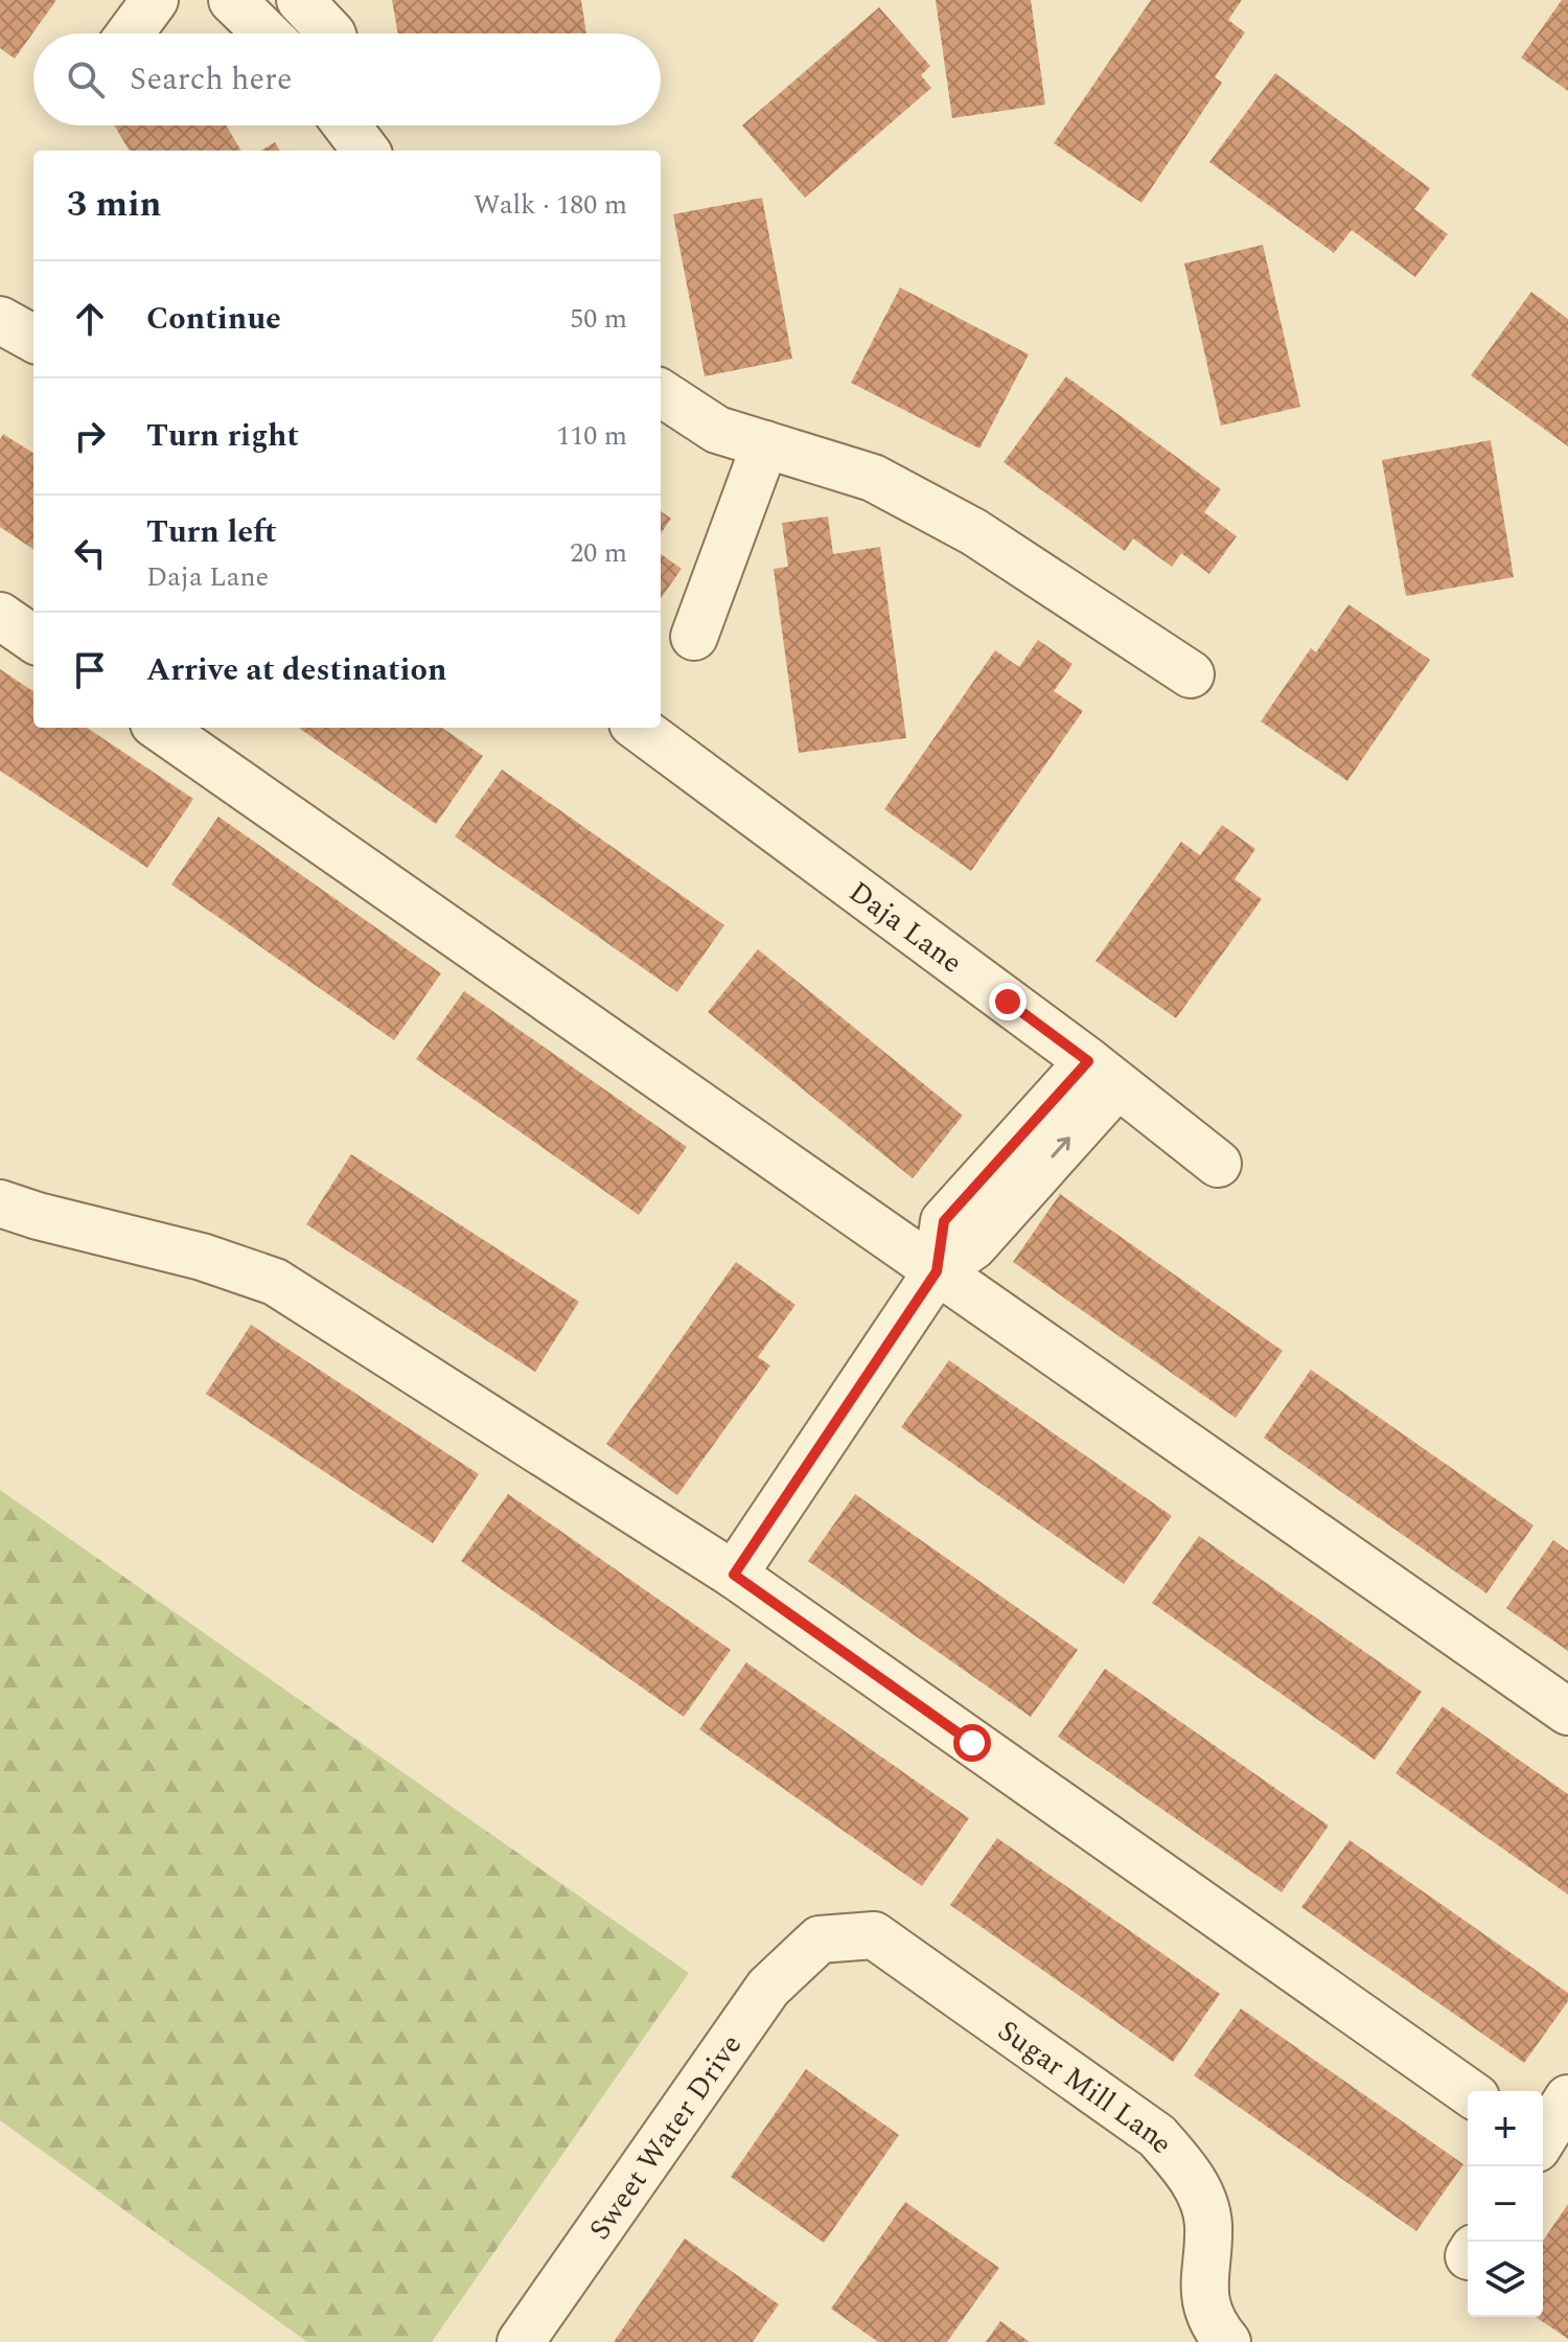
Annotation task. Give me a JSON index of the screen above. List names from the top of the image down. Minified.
{"streets":{"street":["Daja Lane","Sugar Mill Lane","Sweet Water Drive"]},"crossings":[["Sugar Mill Lane","Sweet Water Drive"]],"page":{"search":"Search here","heading":["3 min","Walk · 180 m"],"list":[["Continue","50 m"],["Turn right","110 m"],["Turn left","Daja Lane","20 m"],"Arrive at destination"],"map_buttons":["+","−"]}}
